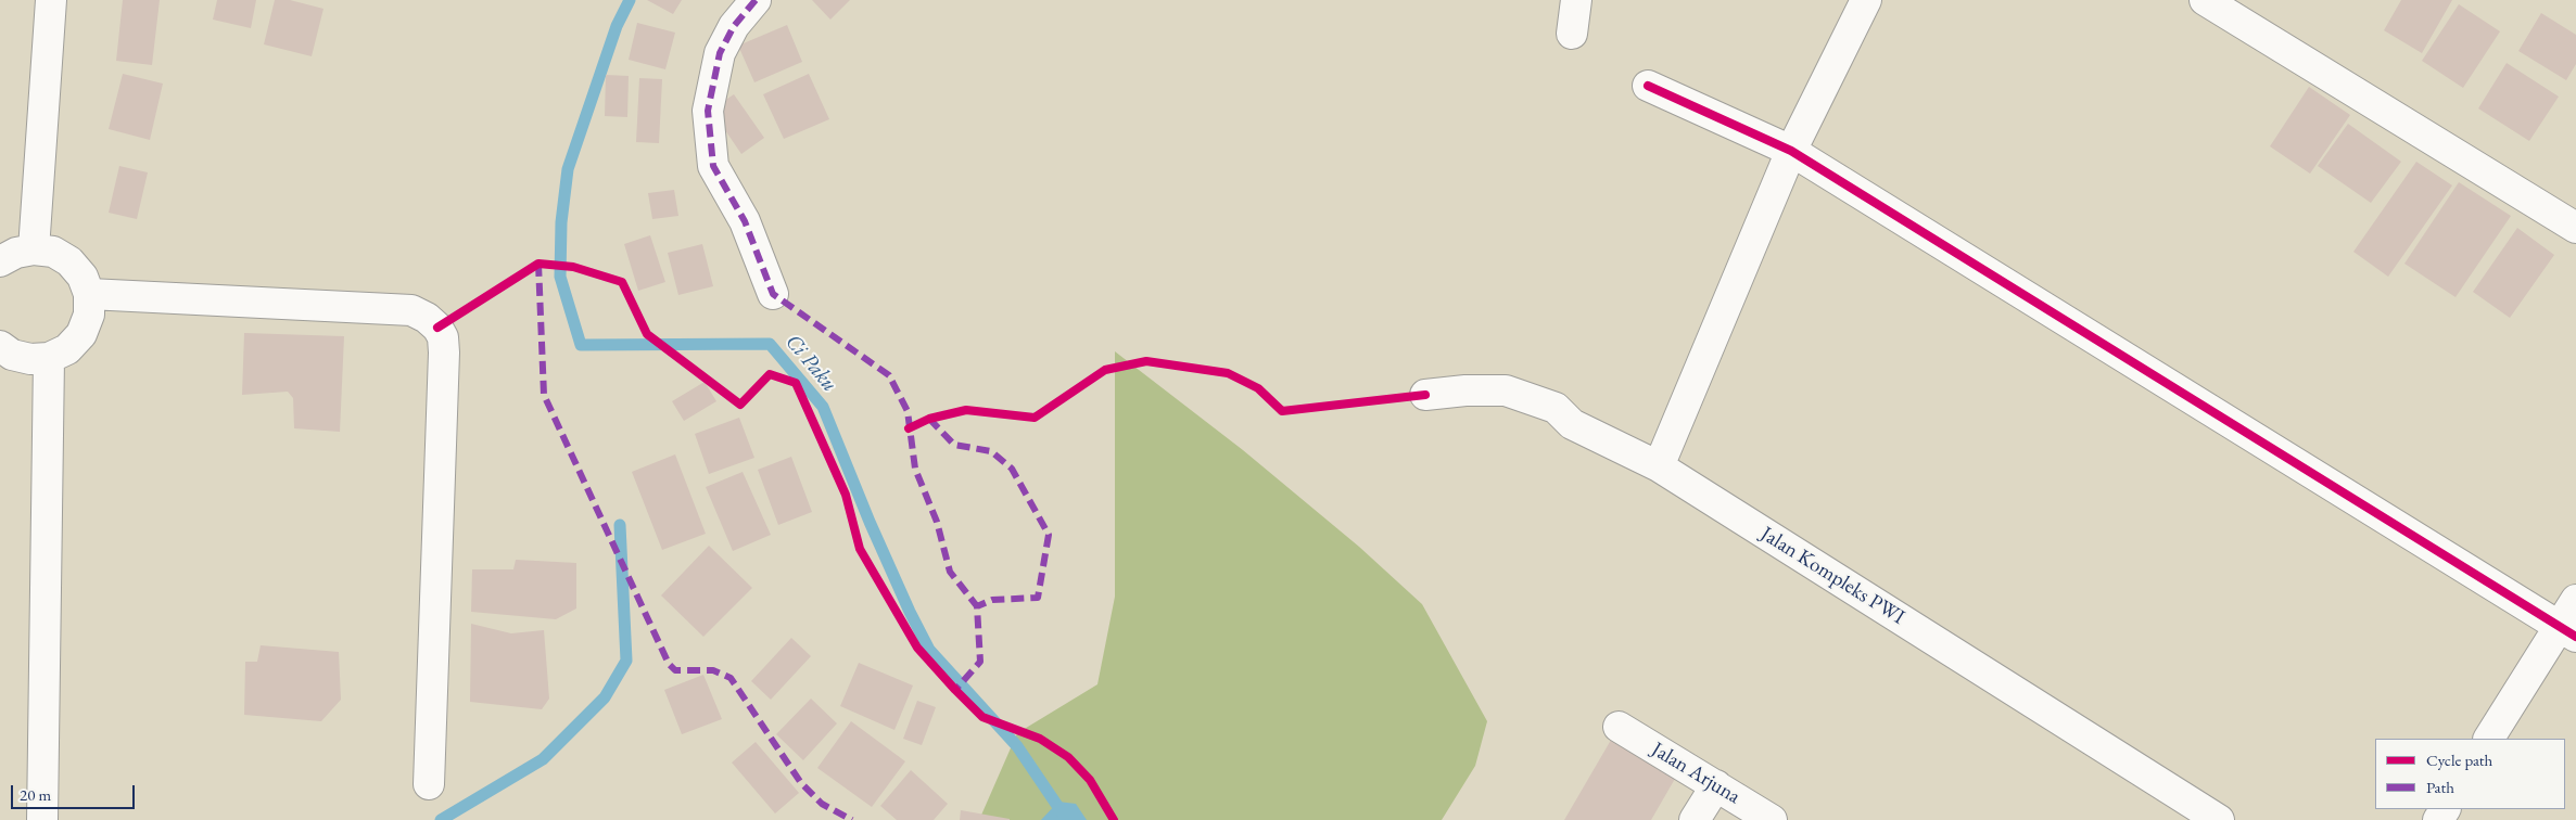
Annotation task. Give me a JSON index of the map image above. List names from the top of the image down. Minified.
{"streets":{"street":["Jalan Kompleks PWI","Jalan Arjuna"]},"water":["Ci Paku"],"legend":["Cycle path","Path"],"scale_bar":"20 m"}
